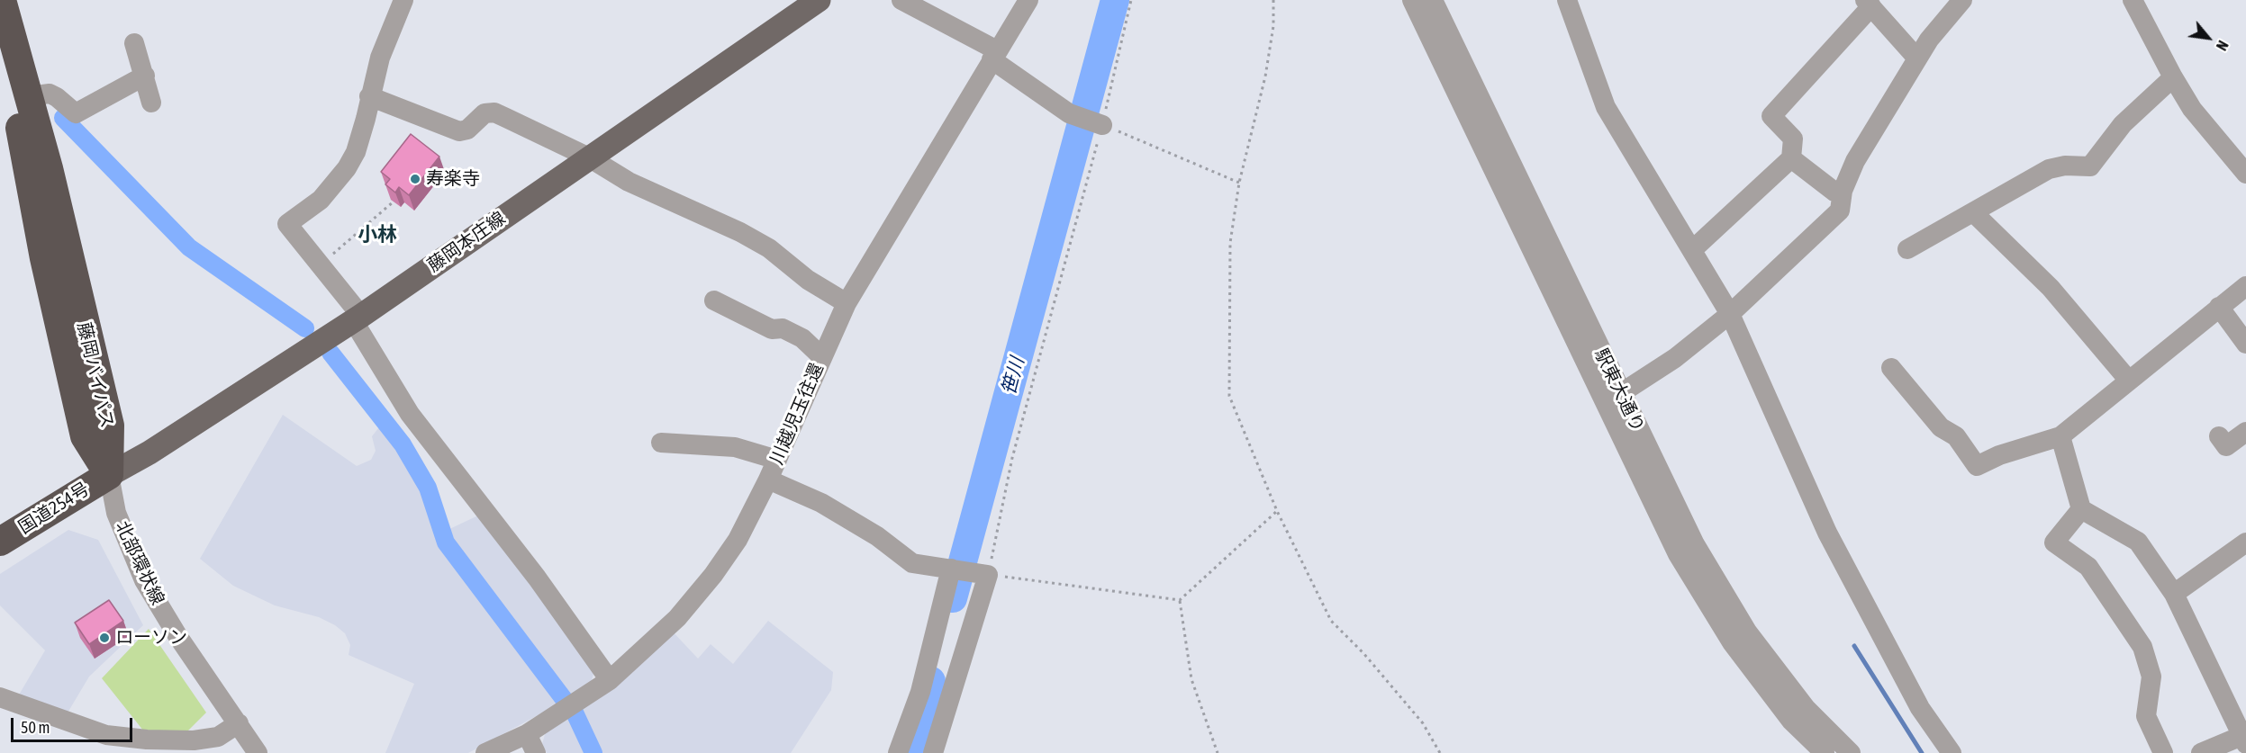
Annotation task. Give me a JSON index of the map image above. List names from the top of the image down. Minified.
{"streets":{"highway":["藤岡バイパス","国道254号"],"main road":["藤岡本庄線"],"street":["駅東大通り","川越児玉往還","北部環状線"]},"crossings":[["藤岡本庄線","藤岡バイパス"],["藤岡本庄線","国道254号"],["藤岡本庄線","北部環状線"],["藤岡バイパス","国道254号"],["藤岡バイパス","北部環状線"],["国道254号","北部環状線"]],"districts":["小林"],"water":["笹川"],"places":["寿楽寺","ローソン"],"scale_bar":"50 m","north":"bottom right"}
